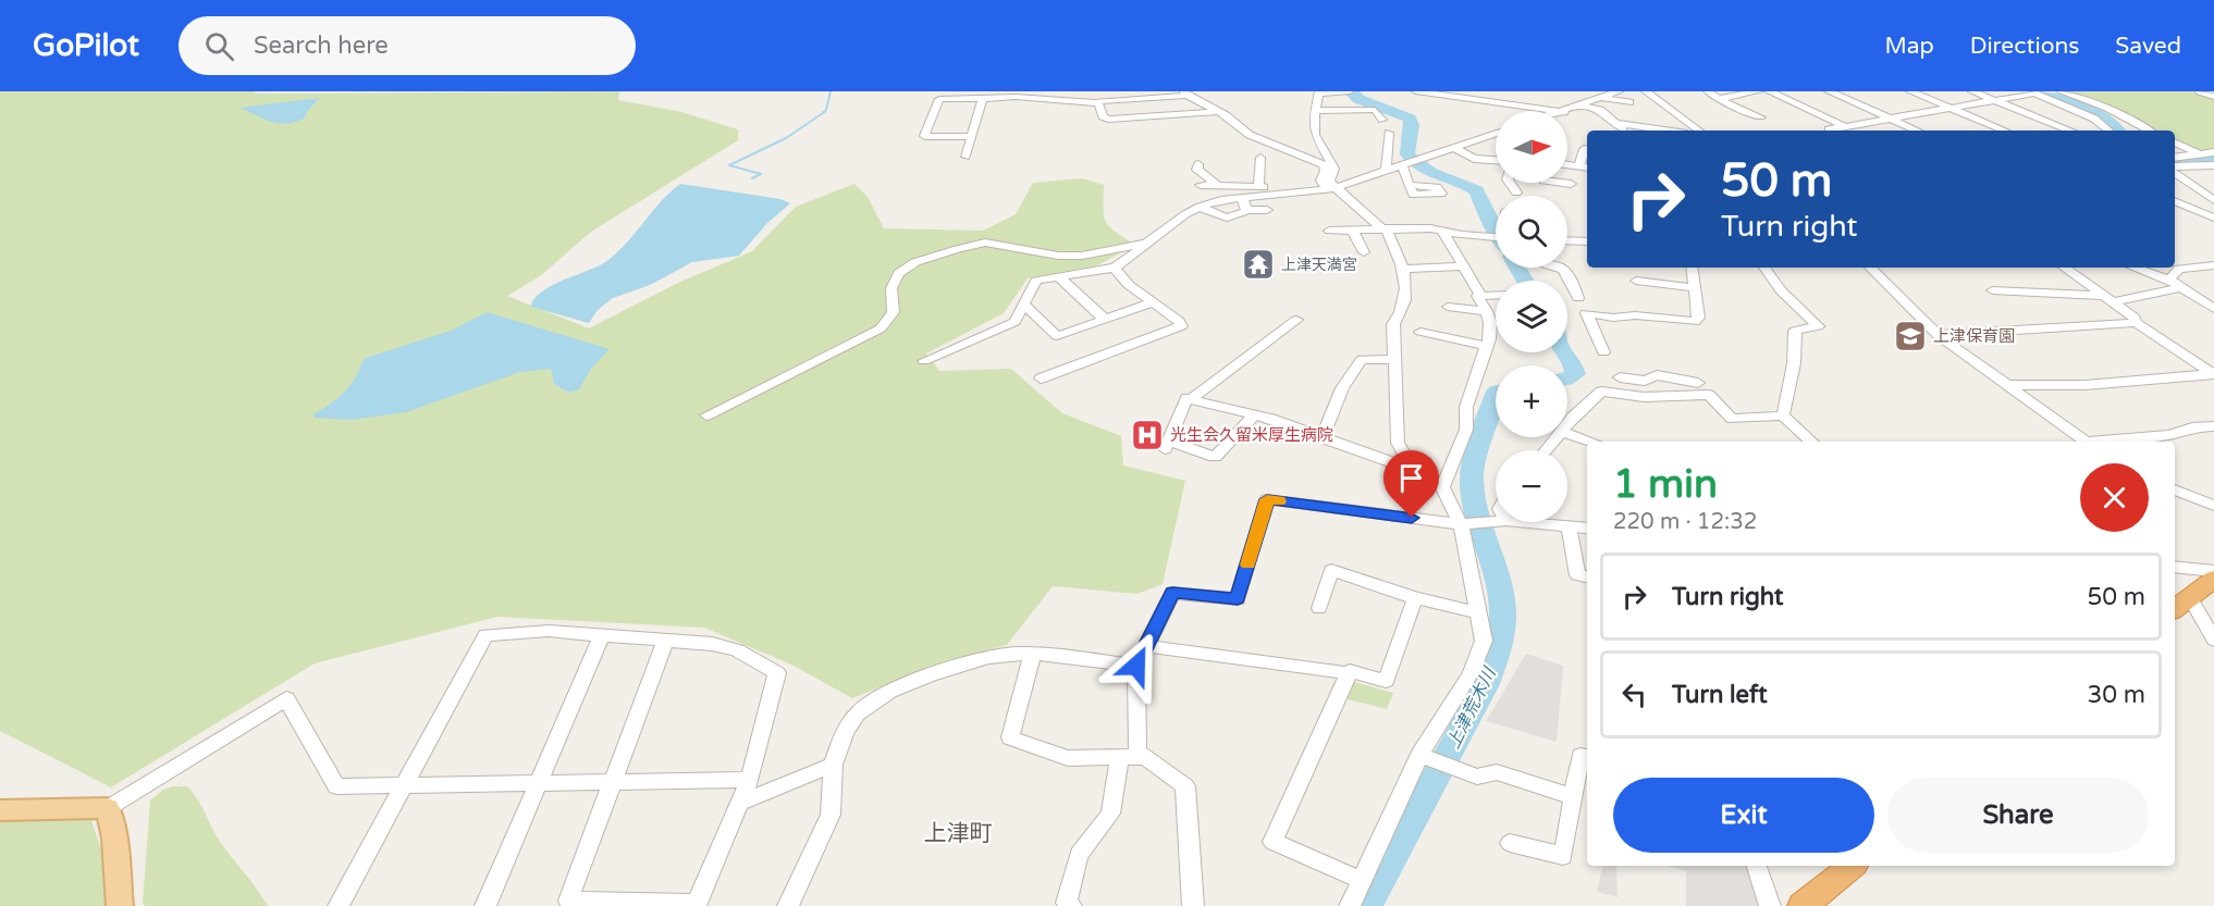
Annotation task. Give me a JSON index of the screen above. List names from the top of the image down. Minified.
{"districts":["上津町"],"water":["上津荒木川"],"places":{"temple":["上津天満宮"],"school or university":["上津保育園"],"hospital":["光生会久留米厚生病院"]},"north":"right","page":{"header":"GoPilot","search":"Search here","nav":["Map","Directions","Saved"],"map_buttons":["+","−"],"turn":["50 m","Turn right"],"heading":["1 min","220 m · 12:32"],"list":[{"name":"Turn right","value":"50 m"},{"name":"Turn left","value":"30 m"}],"buttons":["Exit","Share"]}}
